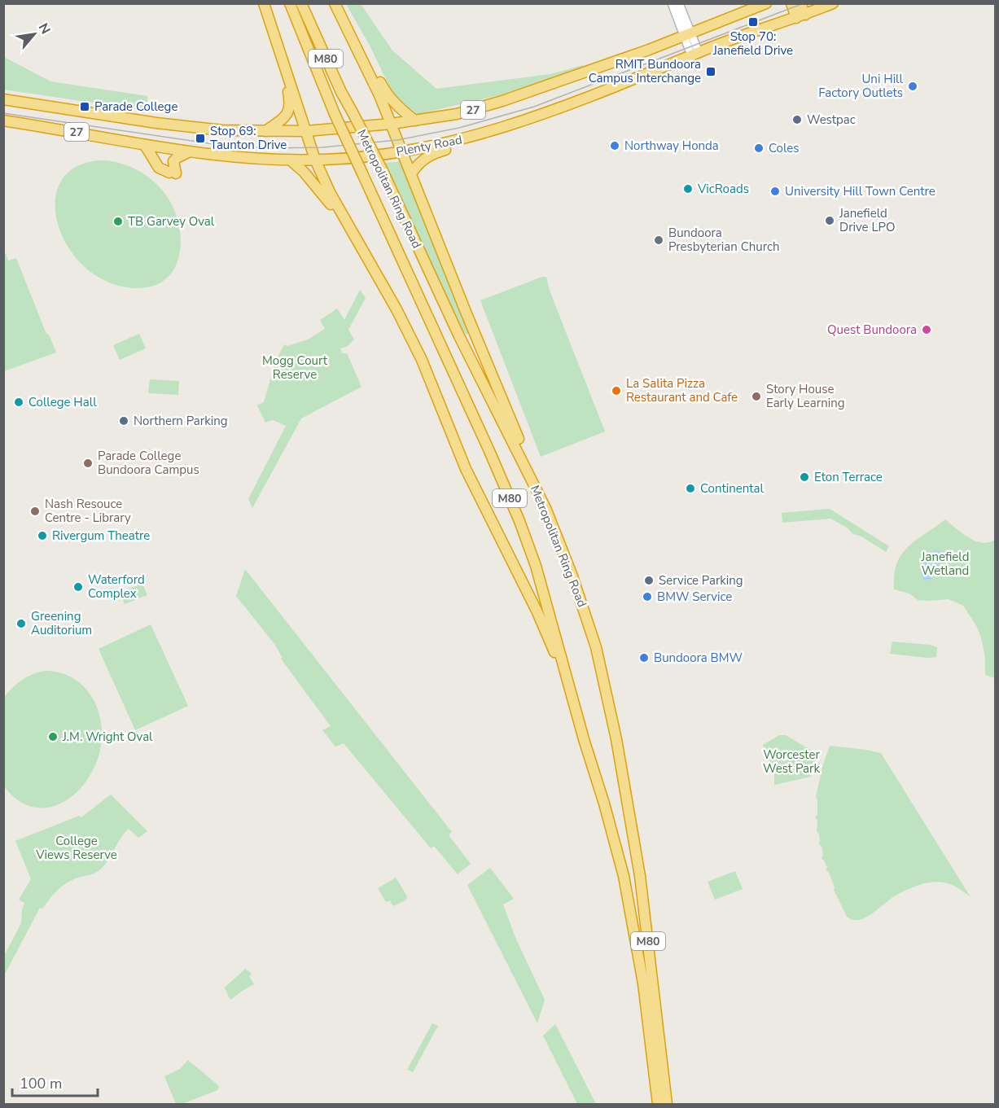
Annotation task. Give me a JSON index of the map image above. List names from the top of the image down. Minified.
{"streets":{"highway":["M80","27","Plenty Road","Metropolitan Ring Road"]},"parks":["Mogg Court Reserve","Janefield Wetland","Worcester West Park","College Views Reserve"],"places":{"transit":["Stop 70: Janefield Drive","RMIT Bundoora Campus Interchange","Parade College","Stop 69: Taunton Drive"],"other":["Uni Hill Factory Outlets","Westpac","Northway Honda","Coles","VicRoads","University Hill Town Centre","Janefield Drive LPO","TB Garvey Oval","Bundoora Presbyterian Church","Quest Bundoora","La Salita Pizza Restaurant and Cafe","Story House Early Learning","College Hall","Northern Parking","Parade College Bundoora Campus","Eton Terrace","Continental","Nash Resouce Centre - Library","Rivergum Theatre","Service Parking","Waterford Complex","BMW Service","Greening Auditorium","Bundoora BMW","J.M. Wright Oval"]},"scale_bar":"100 m","north":"top right"}
